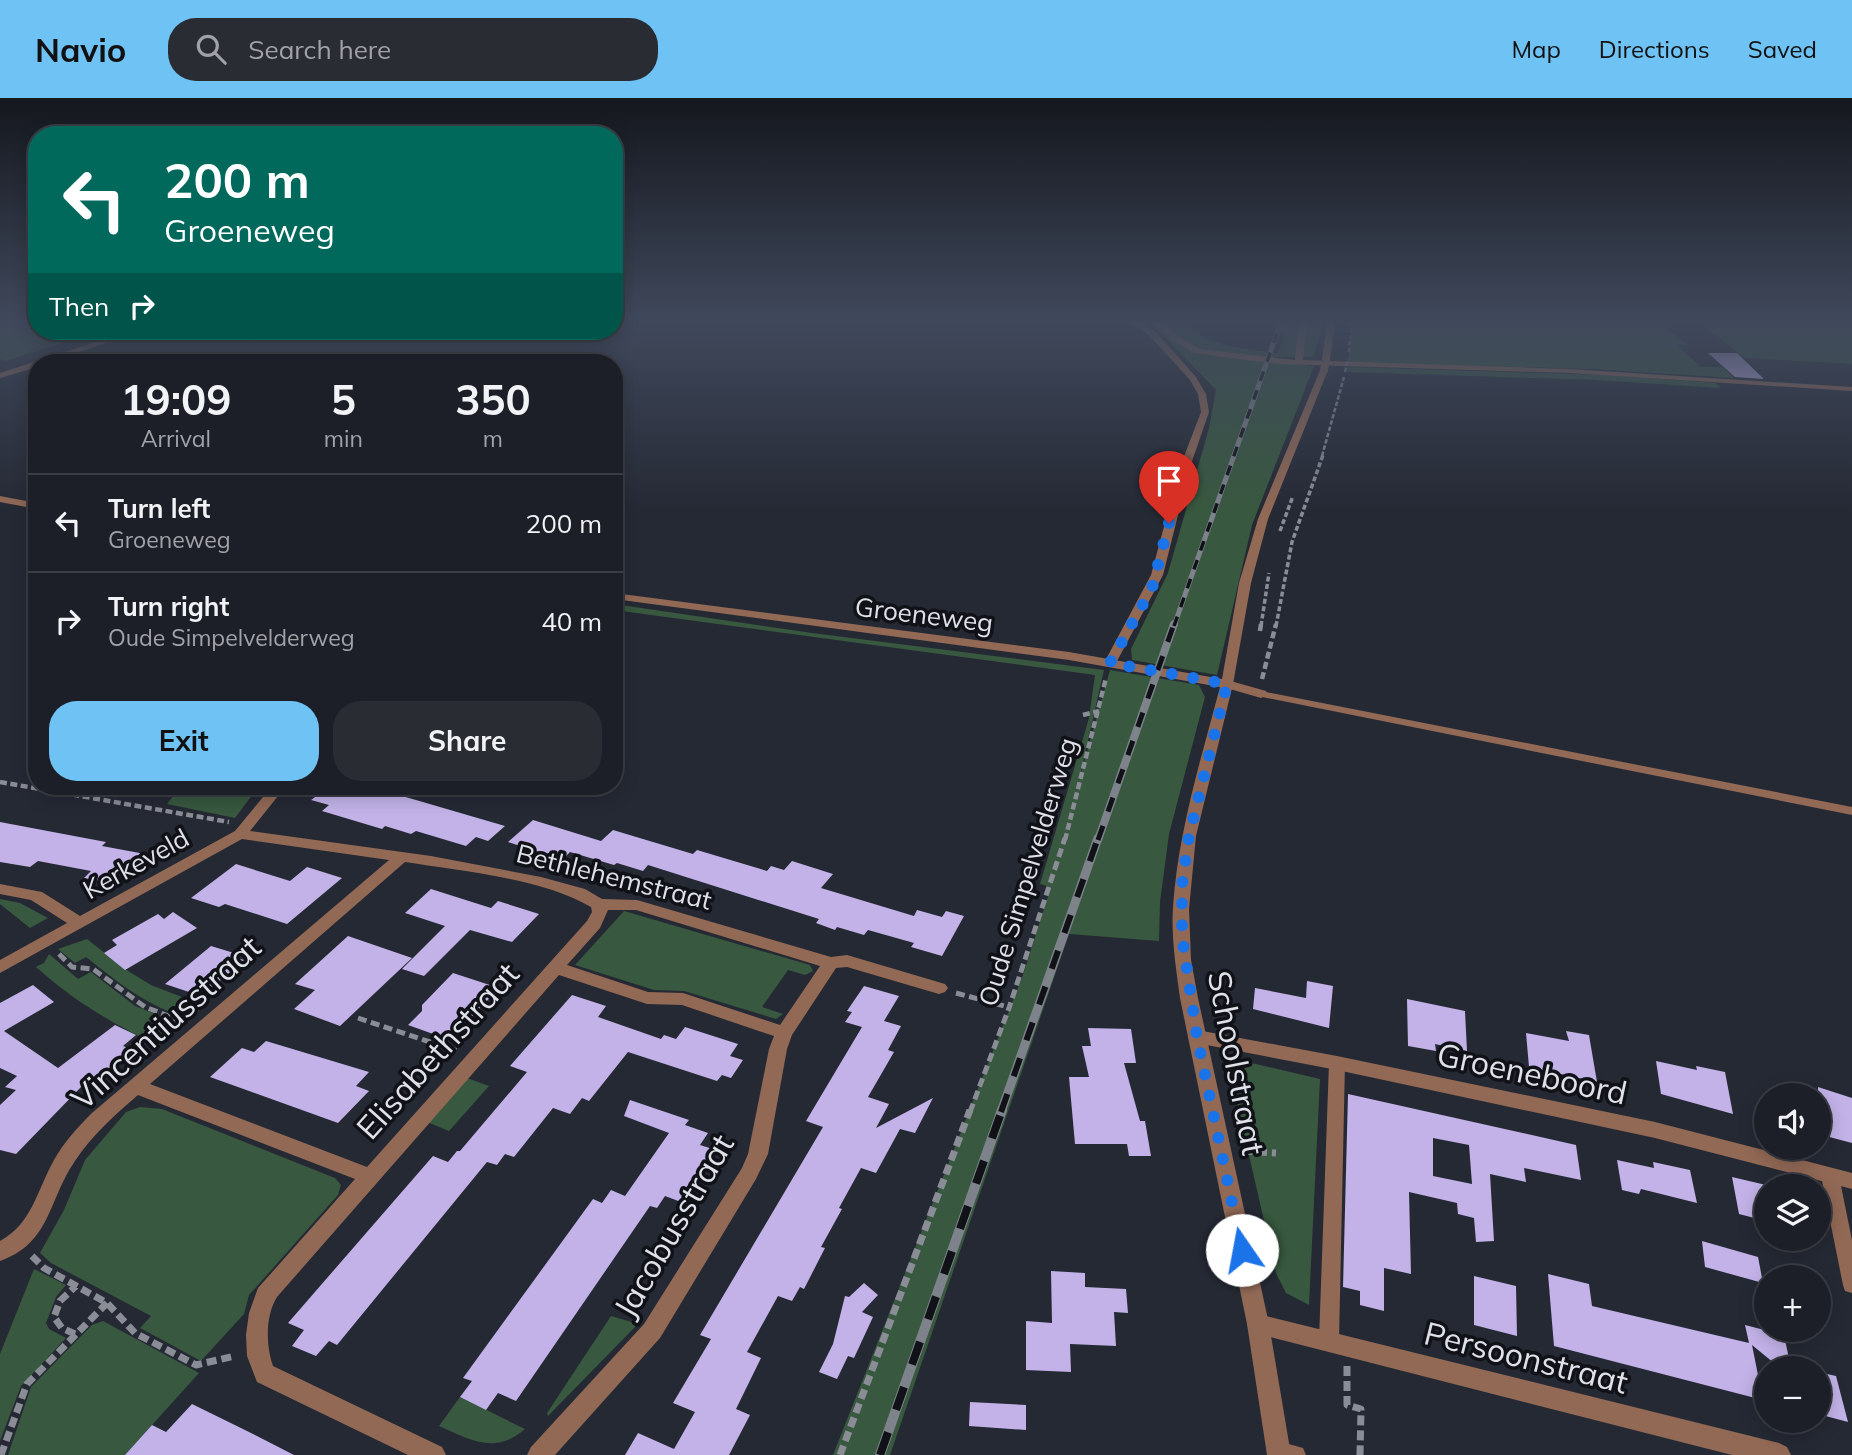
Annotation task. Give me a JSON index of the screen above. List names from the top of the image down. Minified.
{"streets":{"street":["Groeneweg","Kerkeveld","Bethlehemstraat","Vincentiusstraat","Elisabethstraat","Schoolstraat","Groeneboord","Jacobusstraat","Persoonstraat"],"path":["Oude Simpelvelderweg"]},"crossings":[["Groeneweg","Oude Simpelvelderweg"],["Groeneweg","Schoolstraat"],["Kerkeveld","Bethlehemstraat"],["Bethlehemstraat","Vincentiusstraat"],["Bethlehemstraat","Elisabethstraat"],["Bethlehemstraat","Jacobusstraat"],["Vincentiusstraat","Elisabethstraat"],["Elisabethstraat","Jacobusstraat"],["Schoolstraat","Groeneboord"],["Schoolstraat","Persoonstraat"]],"page":{"header":"Navio","search":"Search here","nav":["Map","Directions","Saved"],"turn":["200 m","Groeneweg"],"then":"Then","eta":["19:09","Arrival","5","min","350","m"],"list":[{"name":"Turn left","note":"Groeneweg","value":"200 m"},{"name":"Turn right","note":"Oude Simpelvelderweg","value":"40 m"}],"buttons":["Exit","Share"],"map_buttons":["+","−"]}}
